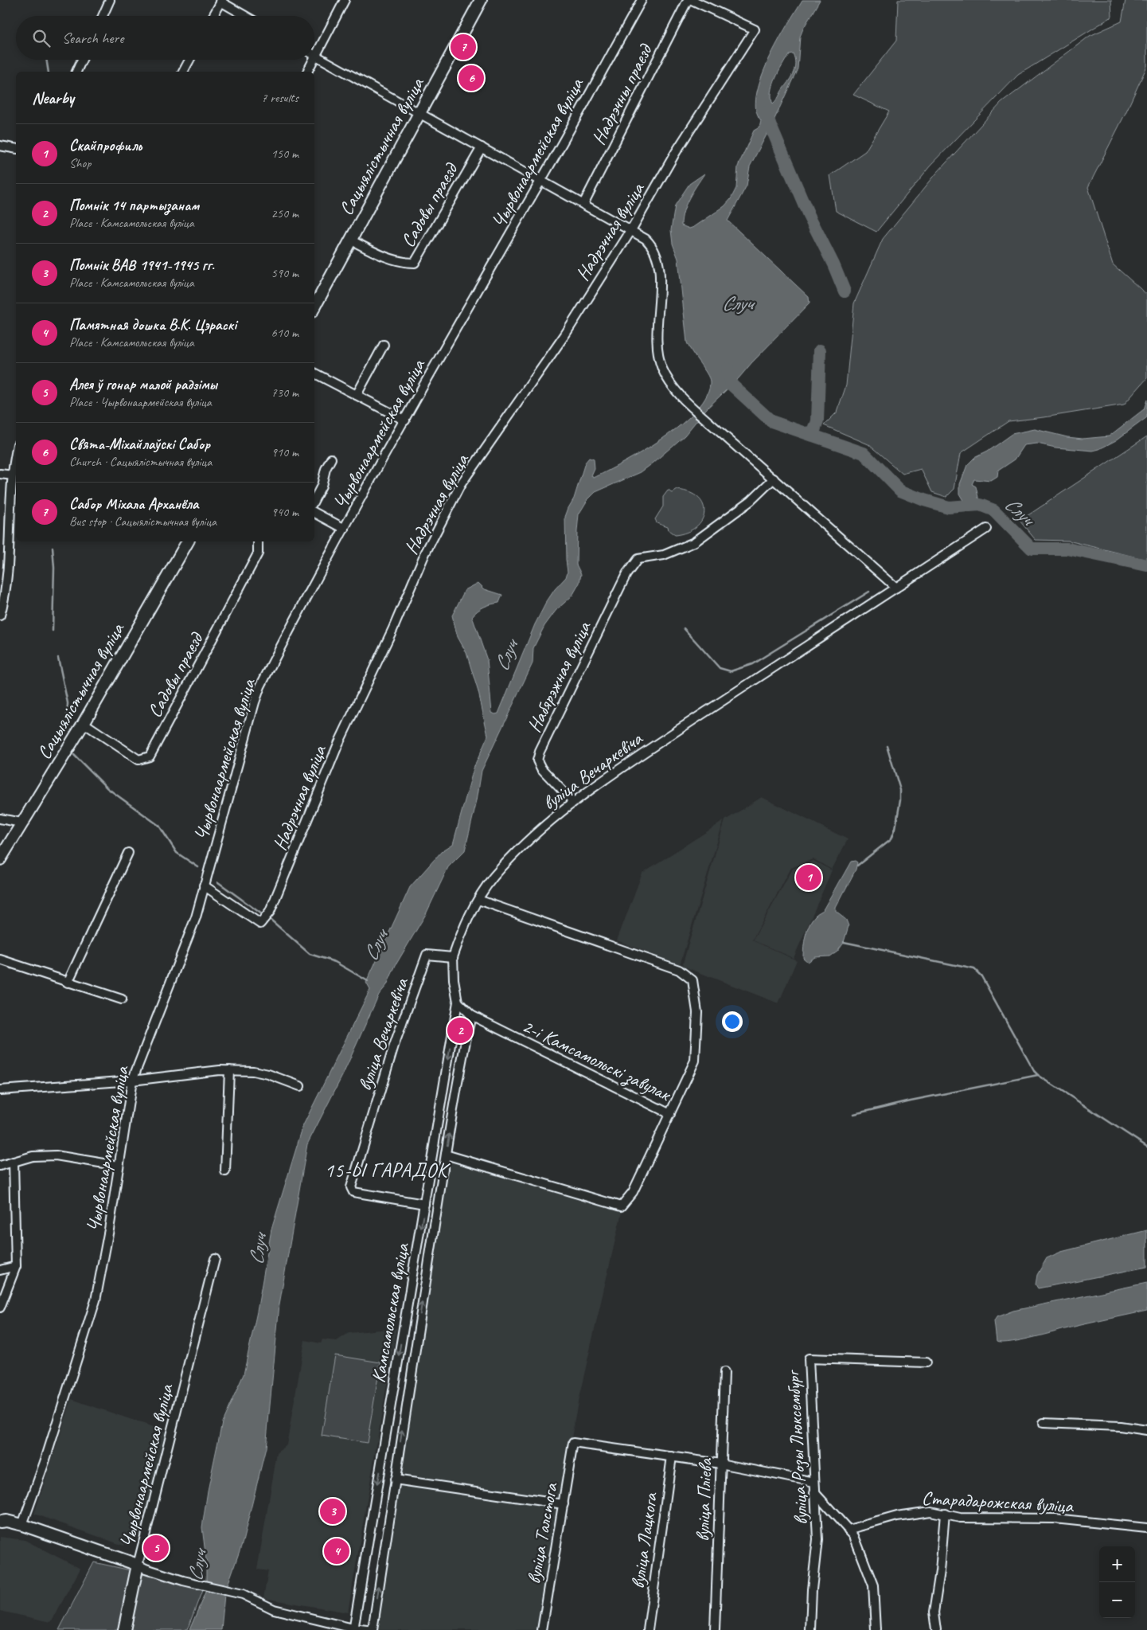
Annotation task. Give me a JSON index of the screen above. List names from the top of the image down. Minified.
{"streets":{"main road":["Сацыялістычная вуліца"],"street":["Надрэчны праезд","Чырвонаармейская вуліца","Садовы праезд","Надрэчная вуліца","Набярэжная вуліца","вуліца Вечаркевіча","2-і Камсамольскі завулак","Камсамольская вуліца","вуліца Розы Люксембург","вуліца Пліева","Старадарожская вуліца","вуліца Талстога","вуліца Лацкога"]},"crossings":[["Сацыялістычная вуліца","Садовы праезд"],["Чырвонаармейская вуліца","Надрэчная вуліца"],["Набярэжная вуліца","вуліца Вечаркевіча"],["вуліца Вечаркевіча","2-і Камсамольскі завулак"],["вуліца Вечаркевіча","Камсамольская вуліца"],["2-і Камсамольскі завулак","Камсамольская вуліца"],["вуліца Талстога","вуліца Лацкога"]],"districts":["15-Ы ГАРАДОК"],"water":["Случ"],"page":{"search":"Search here","pins":["7","6","1","2","3","5","4"],"heading":["Nearby","7 results"],"list":[{"mark":"1","name":"Скайпрофиль","note":"Shop","value":"150 m"},{"mark":"2","name":"Помнік 14 партызанам","note":"Place · Камсамольская вуліца","value":"250 m"},{"mark":"3","name":"Помнік ВАВ 1941-1945 гг.","note":"Place · Камсамольская вуліца","value":"590 m"},{"mark":"4","name":"Памятная дошка В.К. Цэраскі","note":"Place · Камсамольская вуліца","value":"610 m"},{"mark":"5","name":"Алея ў гонар малой радзімы","note":"Place · Чырвонаармейская вуліца","value":"730 m"},{"mark":"6","name":"Свята-Міхайлаўскі Сабор","note":"Church · Сацыялістычная вуліца","value":"910 m"},{"mark":"7","name":"Сабор Міхала Арханёла","note":"Bus stop · Сацыялістычная вуліца","value":"940 m"}],"map_buttons":["+","−"]}}
